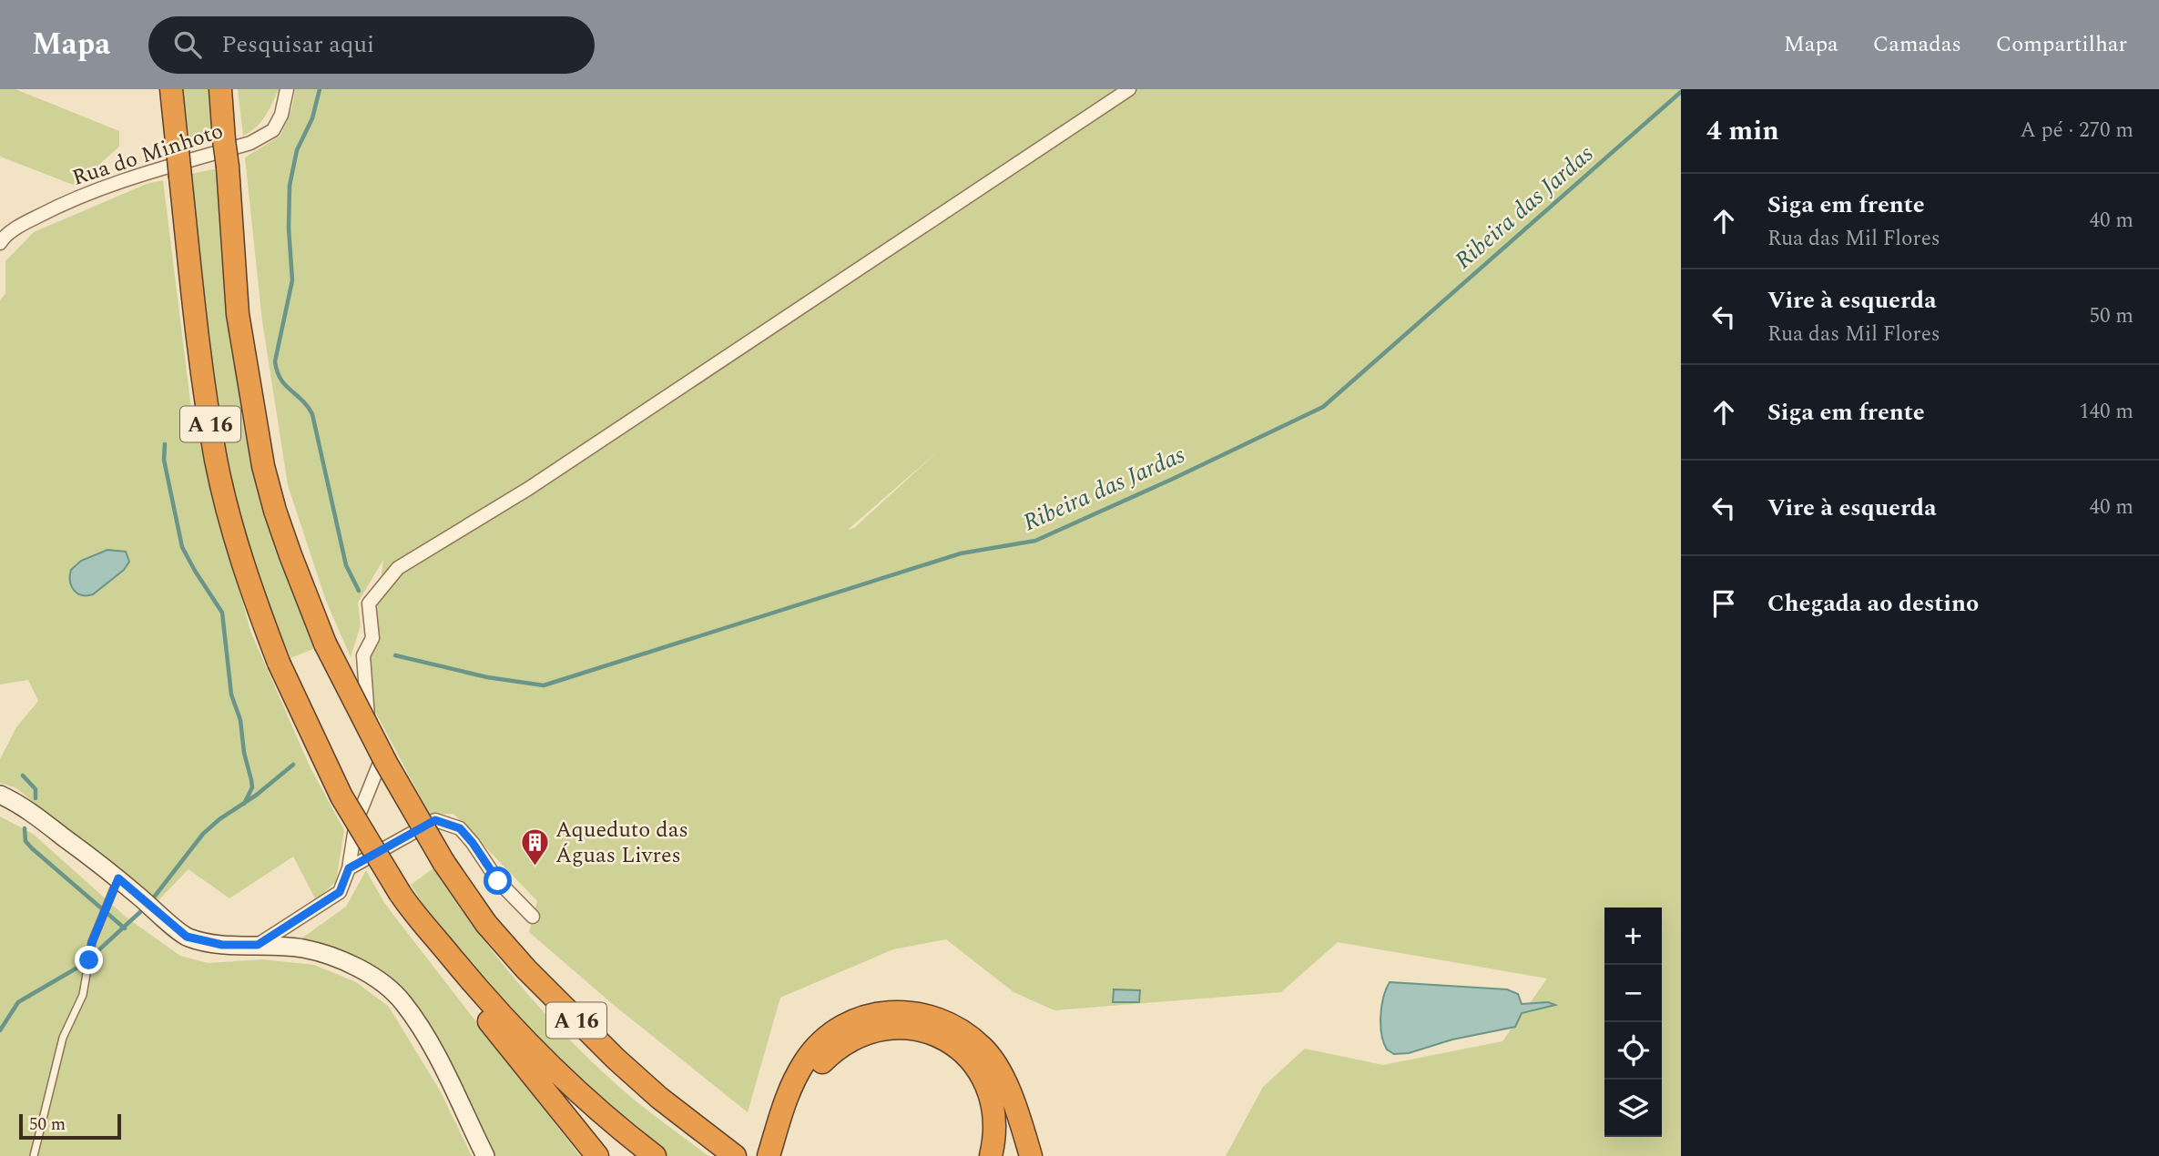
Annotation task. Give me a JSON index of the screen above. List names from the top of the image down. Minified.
{"streets":{"highway":["A 16"],"street":["Rua do Minhoto"]},"water":["Ribeira das Jardas"],"places":{"building":["Aqueduto das Águas Livres"]},"scale_bar":"50 m","page":{"header":"Mapa","search":"Pesquisar aqui","nav":["Mapa","Camadas","Compartilhar"],"heading":["4 min","A pé · 270 m"],"list":[["Siga em frente","Rua das Mil Flores","40 m"],["Vire à esquerda","Rua das Mil Flores","50 m"],["Siga em frente","140 m"],["Vire à esquerda","40 m"],"Chegada ao destino"],"map_buttons":["+","−"],"scale":"50 m"}}
